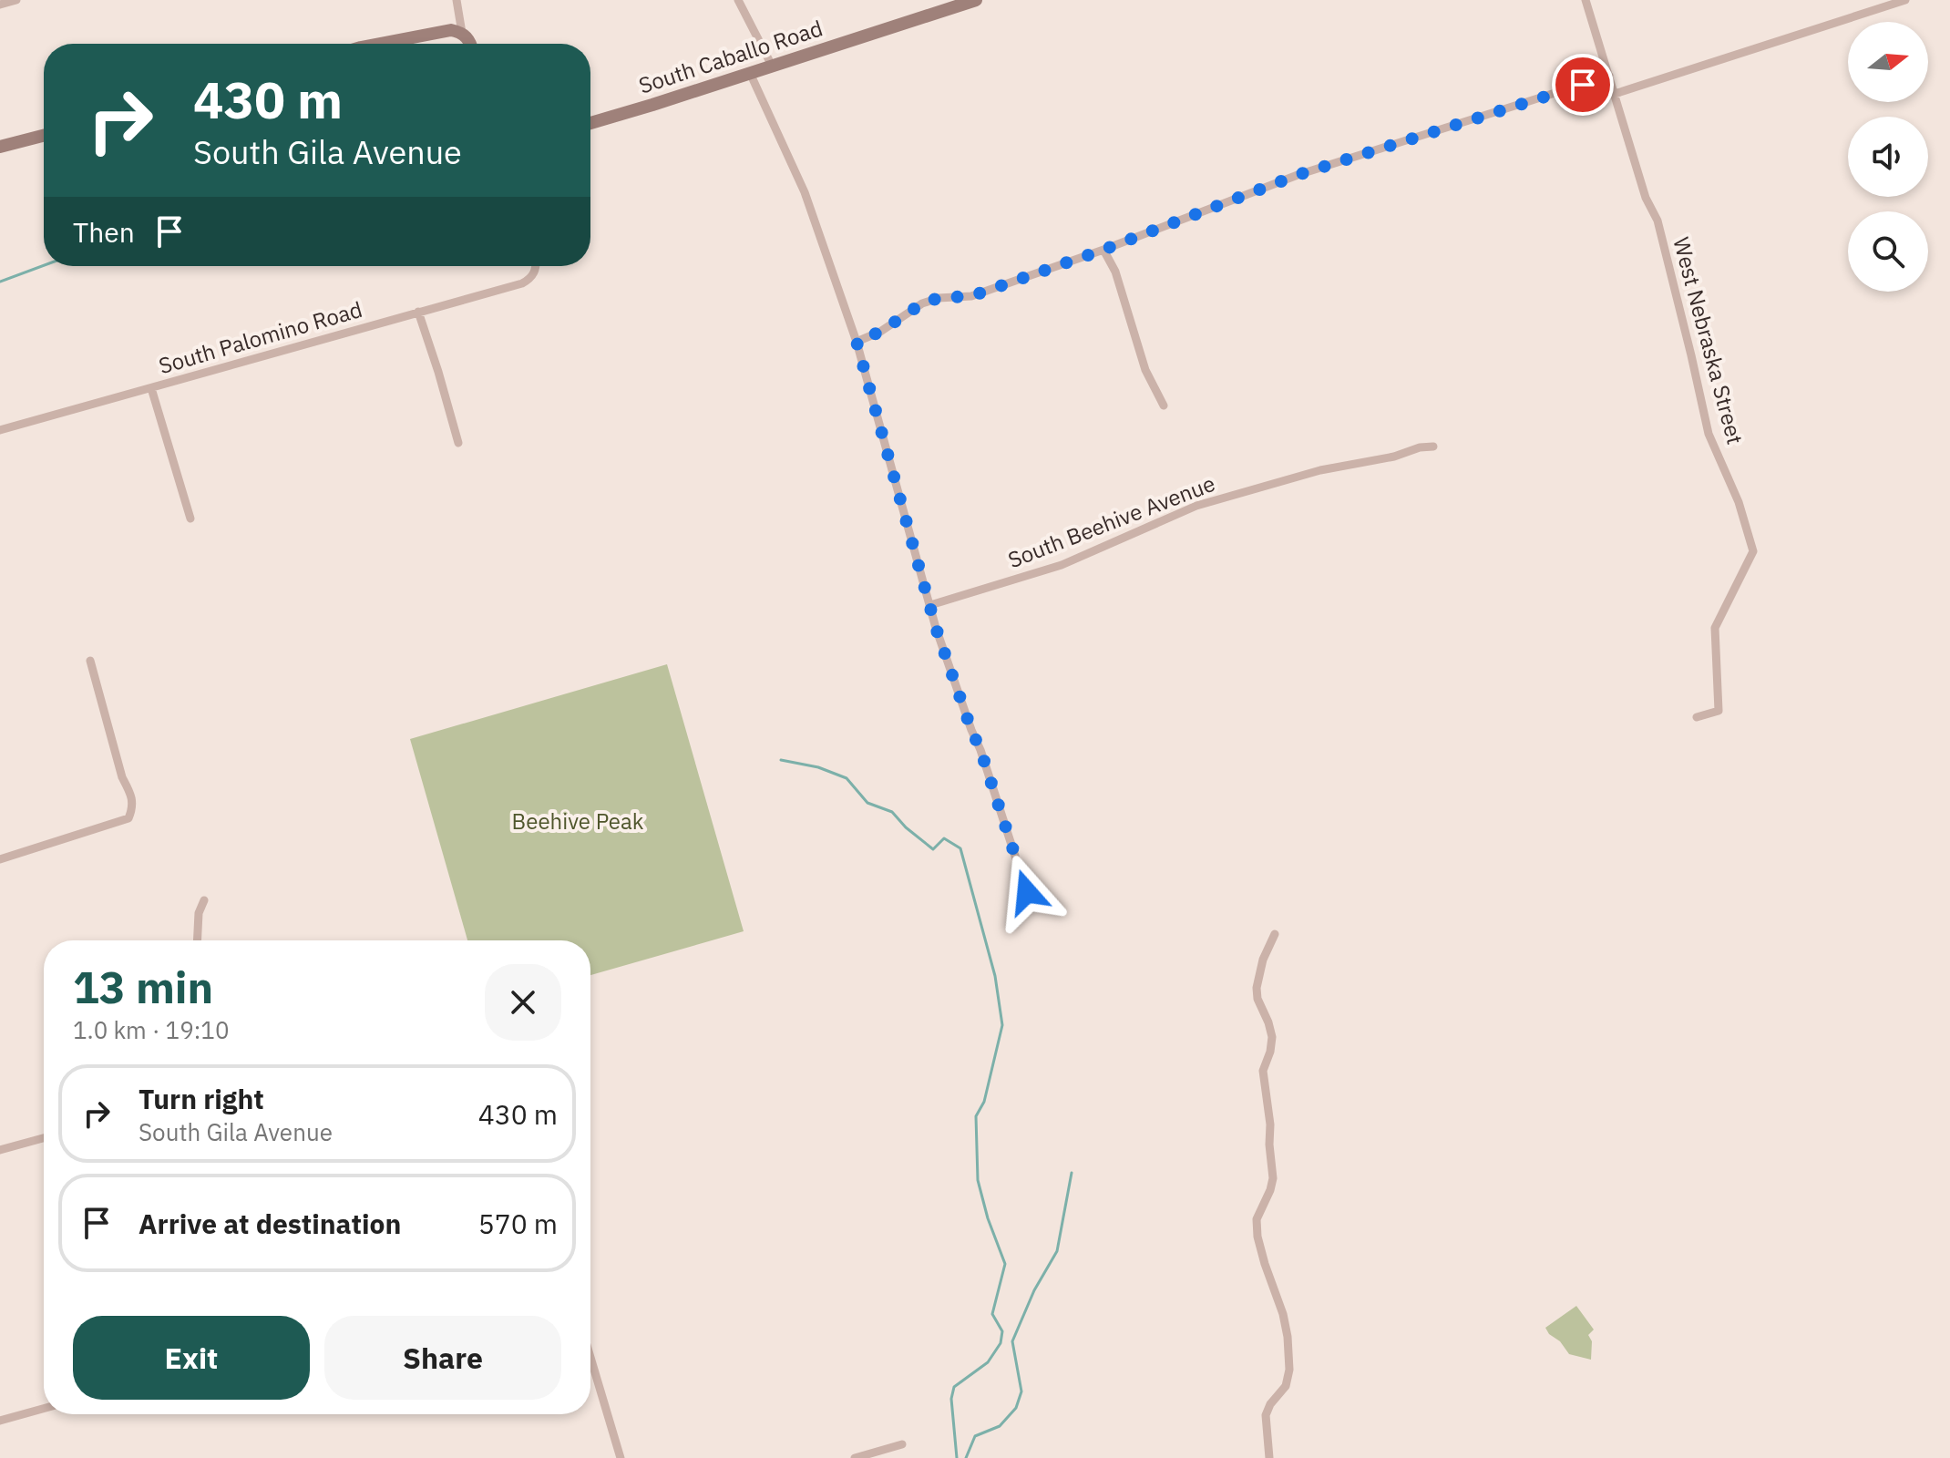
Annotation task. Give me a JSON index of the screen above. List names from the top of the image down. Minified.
{"streets":{"street":["South Caballo Road","South Palomino Road","West Nebraska Street","South Beehive Avenue"]},"parks":["Beehive Peak"],"north":"right","page":{"turn":["430 m","South Gila Avenue"],"then":"Then","heading":["13 min","1.0 km · 19:10"],"list":[{"name":"Turn right","note":"South Gila Avenue","value":"430 m"},{"name":"Arrive at destination","value":"570 m"}],"buttons":["Exit","Share"]}}
